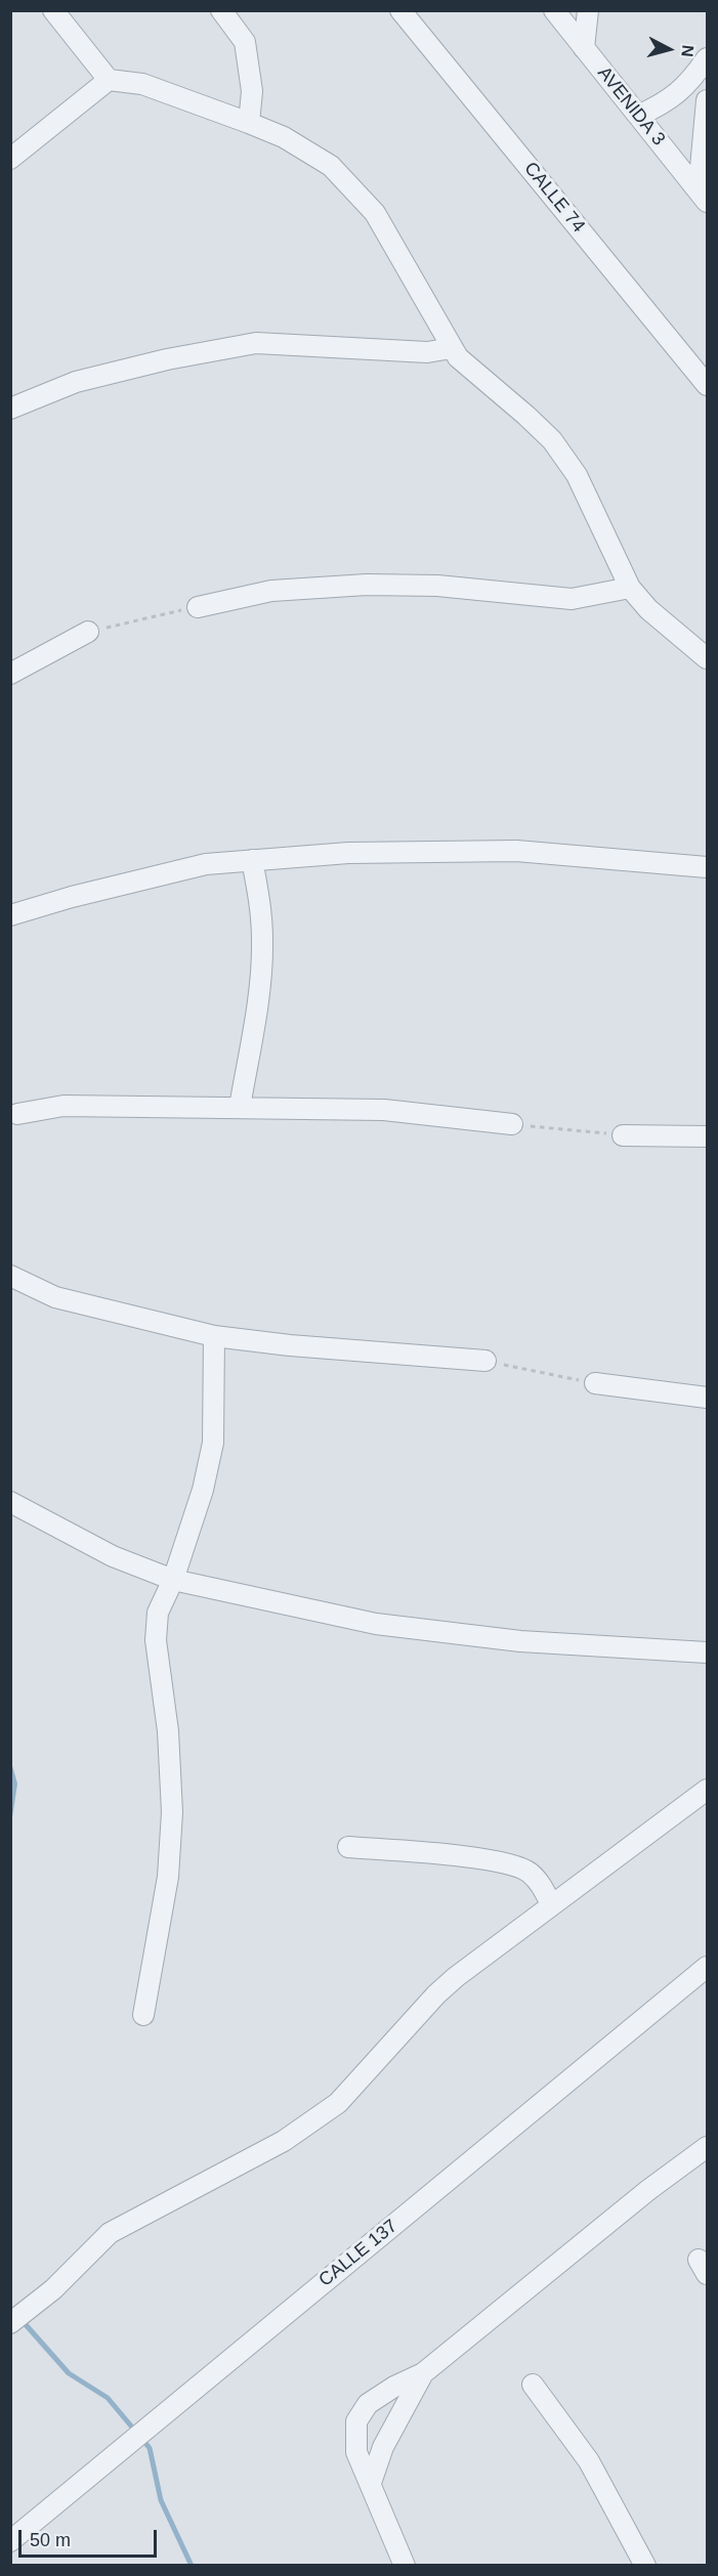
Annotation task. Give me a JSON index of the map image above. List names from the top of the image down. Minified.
{"streets":{"street":["AVENIDA 3","CALLE 74","CALLE 137"]},"scale_bar":"50 m","north":"right"}
